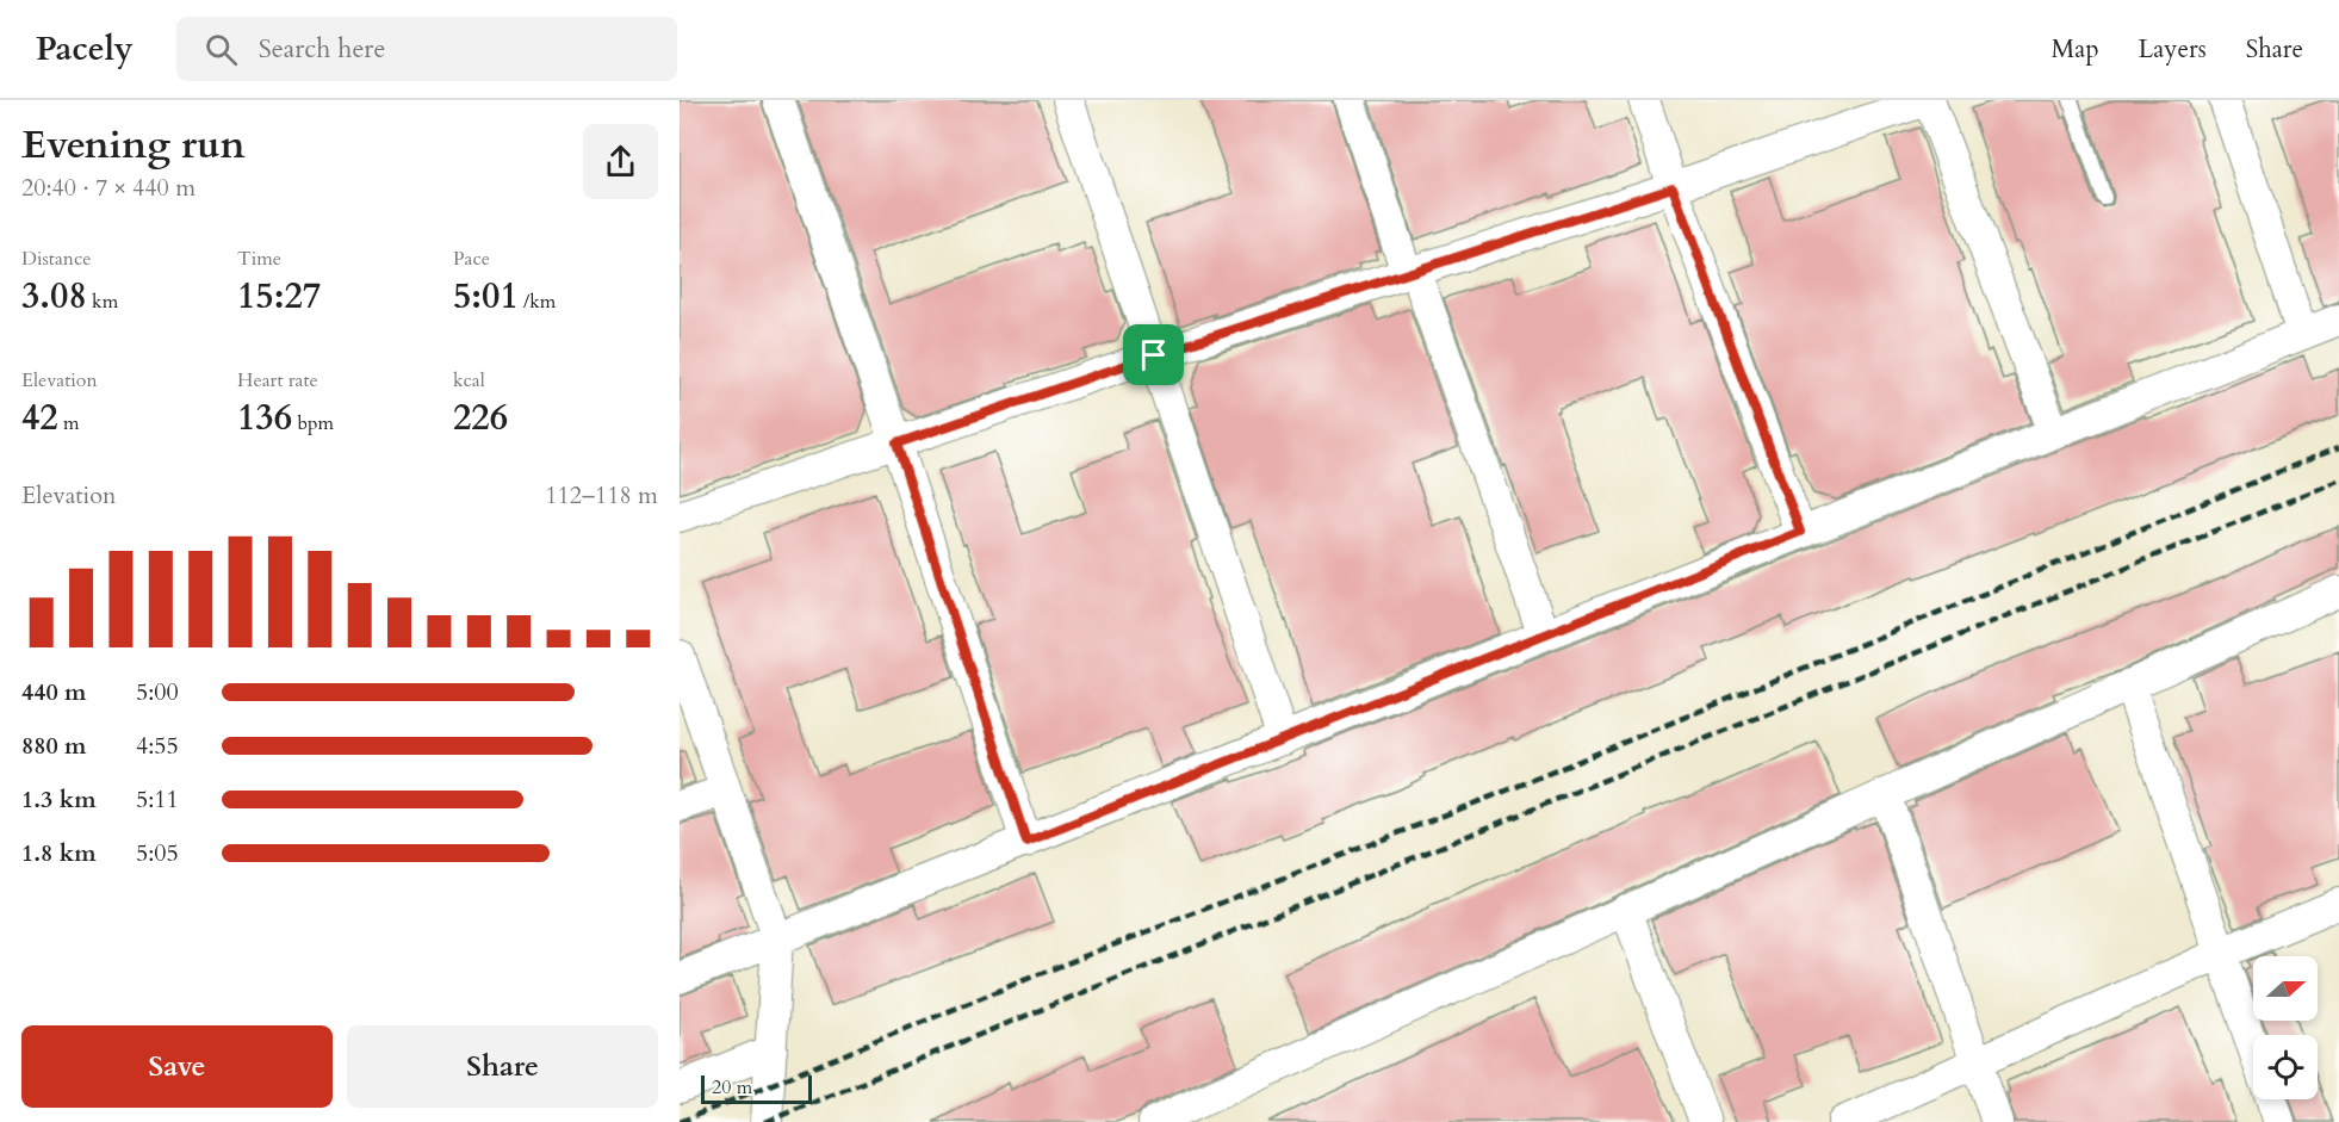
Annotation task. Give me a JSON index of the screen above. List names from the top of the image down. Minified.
{"scale_bar":"20 m","north":"right","page":{"header":"Pacely","search":"Search here","nav":["Map","Layers","Share"],"heading":["Evening run","20:40 · 7 × 440 m"],"stats":[["Distance","3.08 km"],["Time","15:27"],["Pace","5:01 /km"],["Elevation","42 m"],["Heart rate","136 bpm"],["kcal","226"]],"chart":["Elevation","112–118 m"],"list":[{"name":"440 m","note":"5:00"},{"name":"880 m","note":"4:55"},{"name":"1.3 km","note":"5:11"},{"name":"1.8 km","note":"5:05"}],"buttons":["Save","Share"],"scale":"20 m"}}
